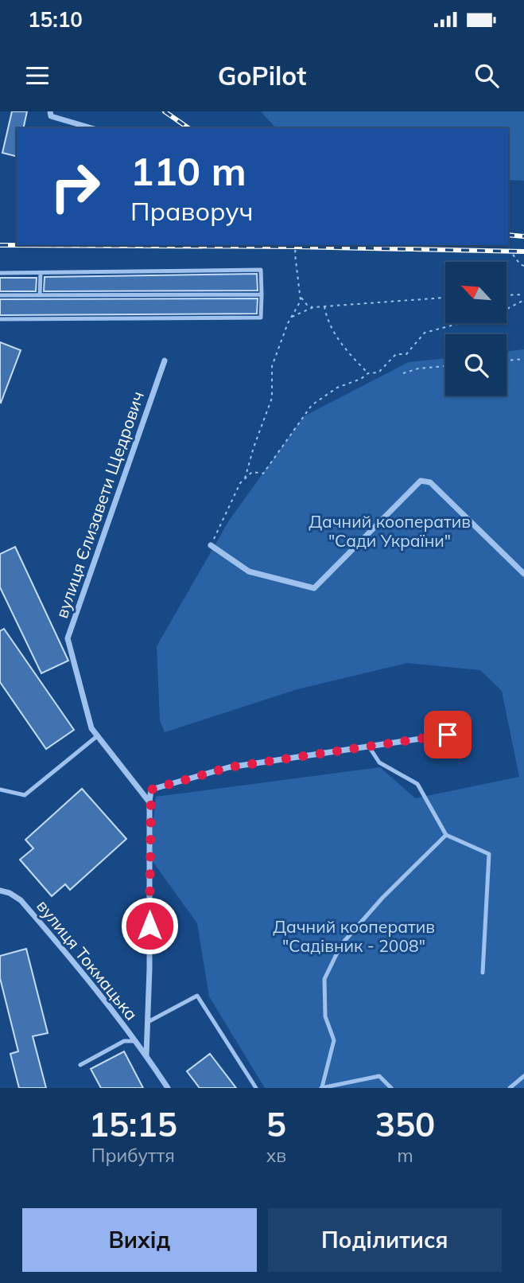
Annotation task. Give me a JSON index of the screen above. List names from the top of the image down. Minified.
{"streets":{"street":["вулиця Єлизавети Щедрович","вулиця Токмацька"]},"parks":["Дачний кооператив \"Сади України\"","Дачний кооператив \"Садівник - 2008\""],"north":"top left","page":{"status":"15:10","header":"GoPilot","turn":["110 m","Праворуч"],"eta":["15:15","Прибуття","5","хв","350","m"],"buttons":["Вихід","Поділитися"]}}
